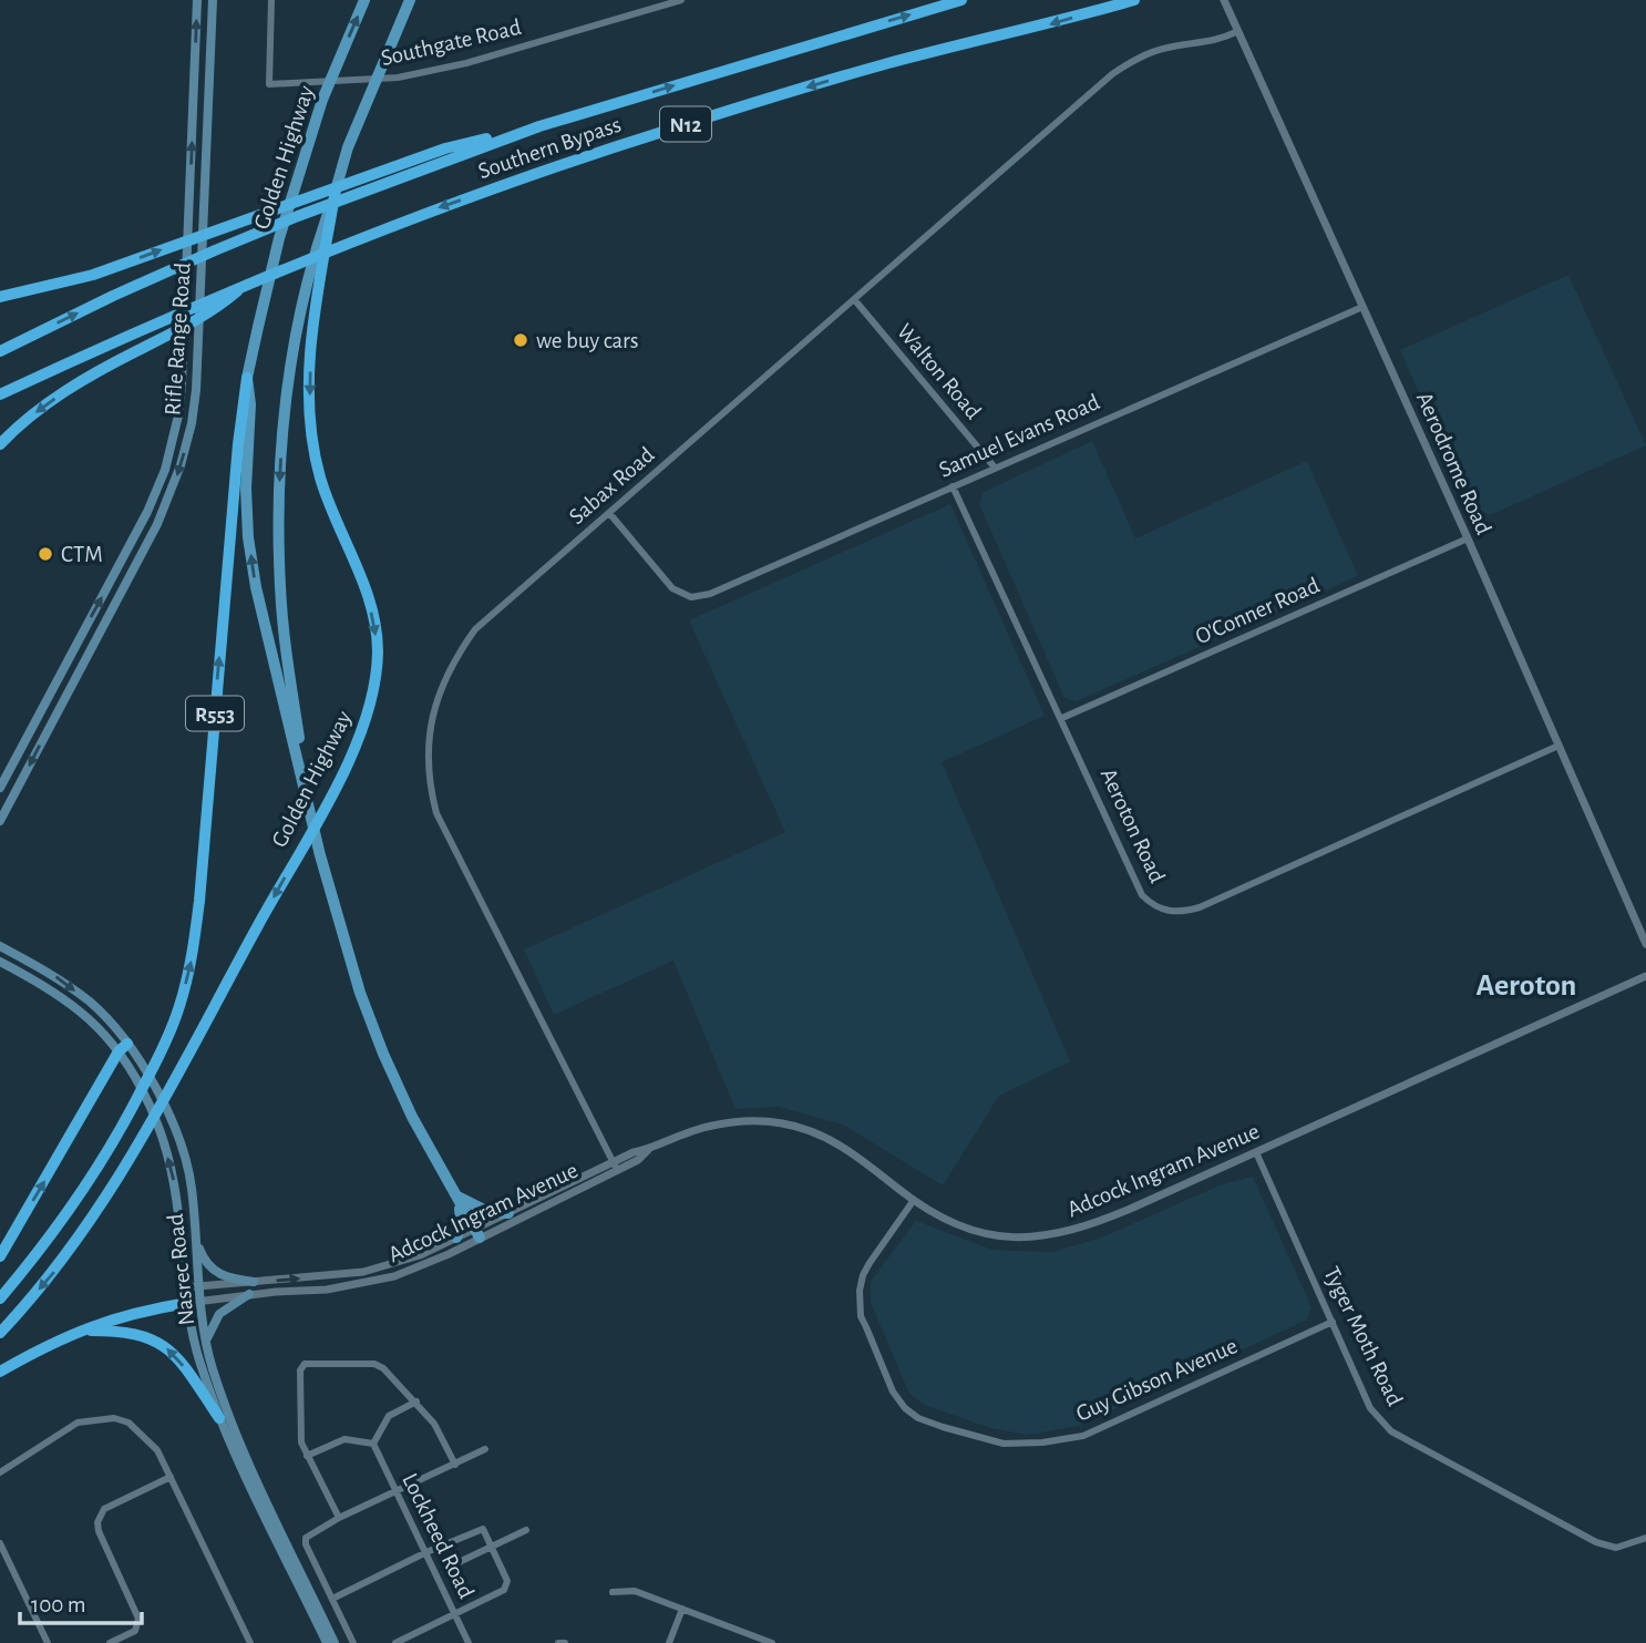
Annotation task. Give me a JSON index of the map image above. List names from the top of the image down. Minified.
{"streets":{"highway":["N12","Southern Bypass","Golden Highway","R553"],"main road":["Rifle Range Road","Nasrec Road"],"street":["Southgate Road","Walton Road","Samuel Evans Road","Aerodrome Road","Sabax Road","O'Conner Road","Aeroton Road","Adcock Ingram Avenue","Tyger Moth Road","Guy Gibson Avenue","Lockheed Road"]},"crossings":[["Walton Road","Samuel Evans Road"],["Walton Road","Sabax Road"],["Samuel Evans Road","Aerodrome Road"],["Samuel Evans Road","Sabax Road"],["Samuel Evans Road","Aeroton Road"],["Aerodrome Road","Sabax Road"],["Aerodrome Road","O'Conner Road"],["Aerodrome Road","Aeroton Road"],["Sabax Road","Adcock Ingram Avenue"],["O'Conner Road","Aeroton Road"],["Adcock Ingram Avenue","Nasrec Road"],["Adcock Ingram Avenue","Tyger Moth Road"],["Adcock Ingram Avenue","Guy Gibson Avenue"],["Tyger Moth Road","Guy Gibson Avenue"]],"districts":["Aeroton"],"places":["we buy cars","CTM"],"scale_bar":"100 m"}
